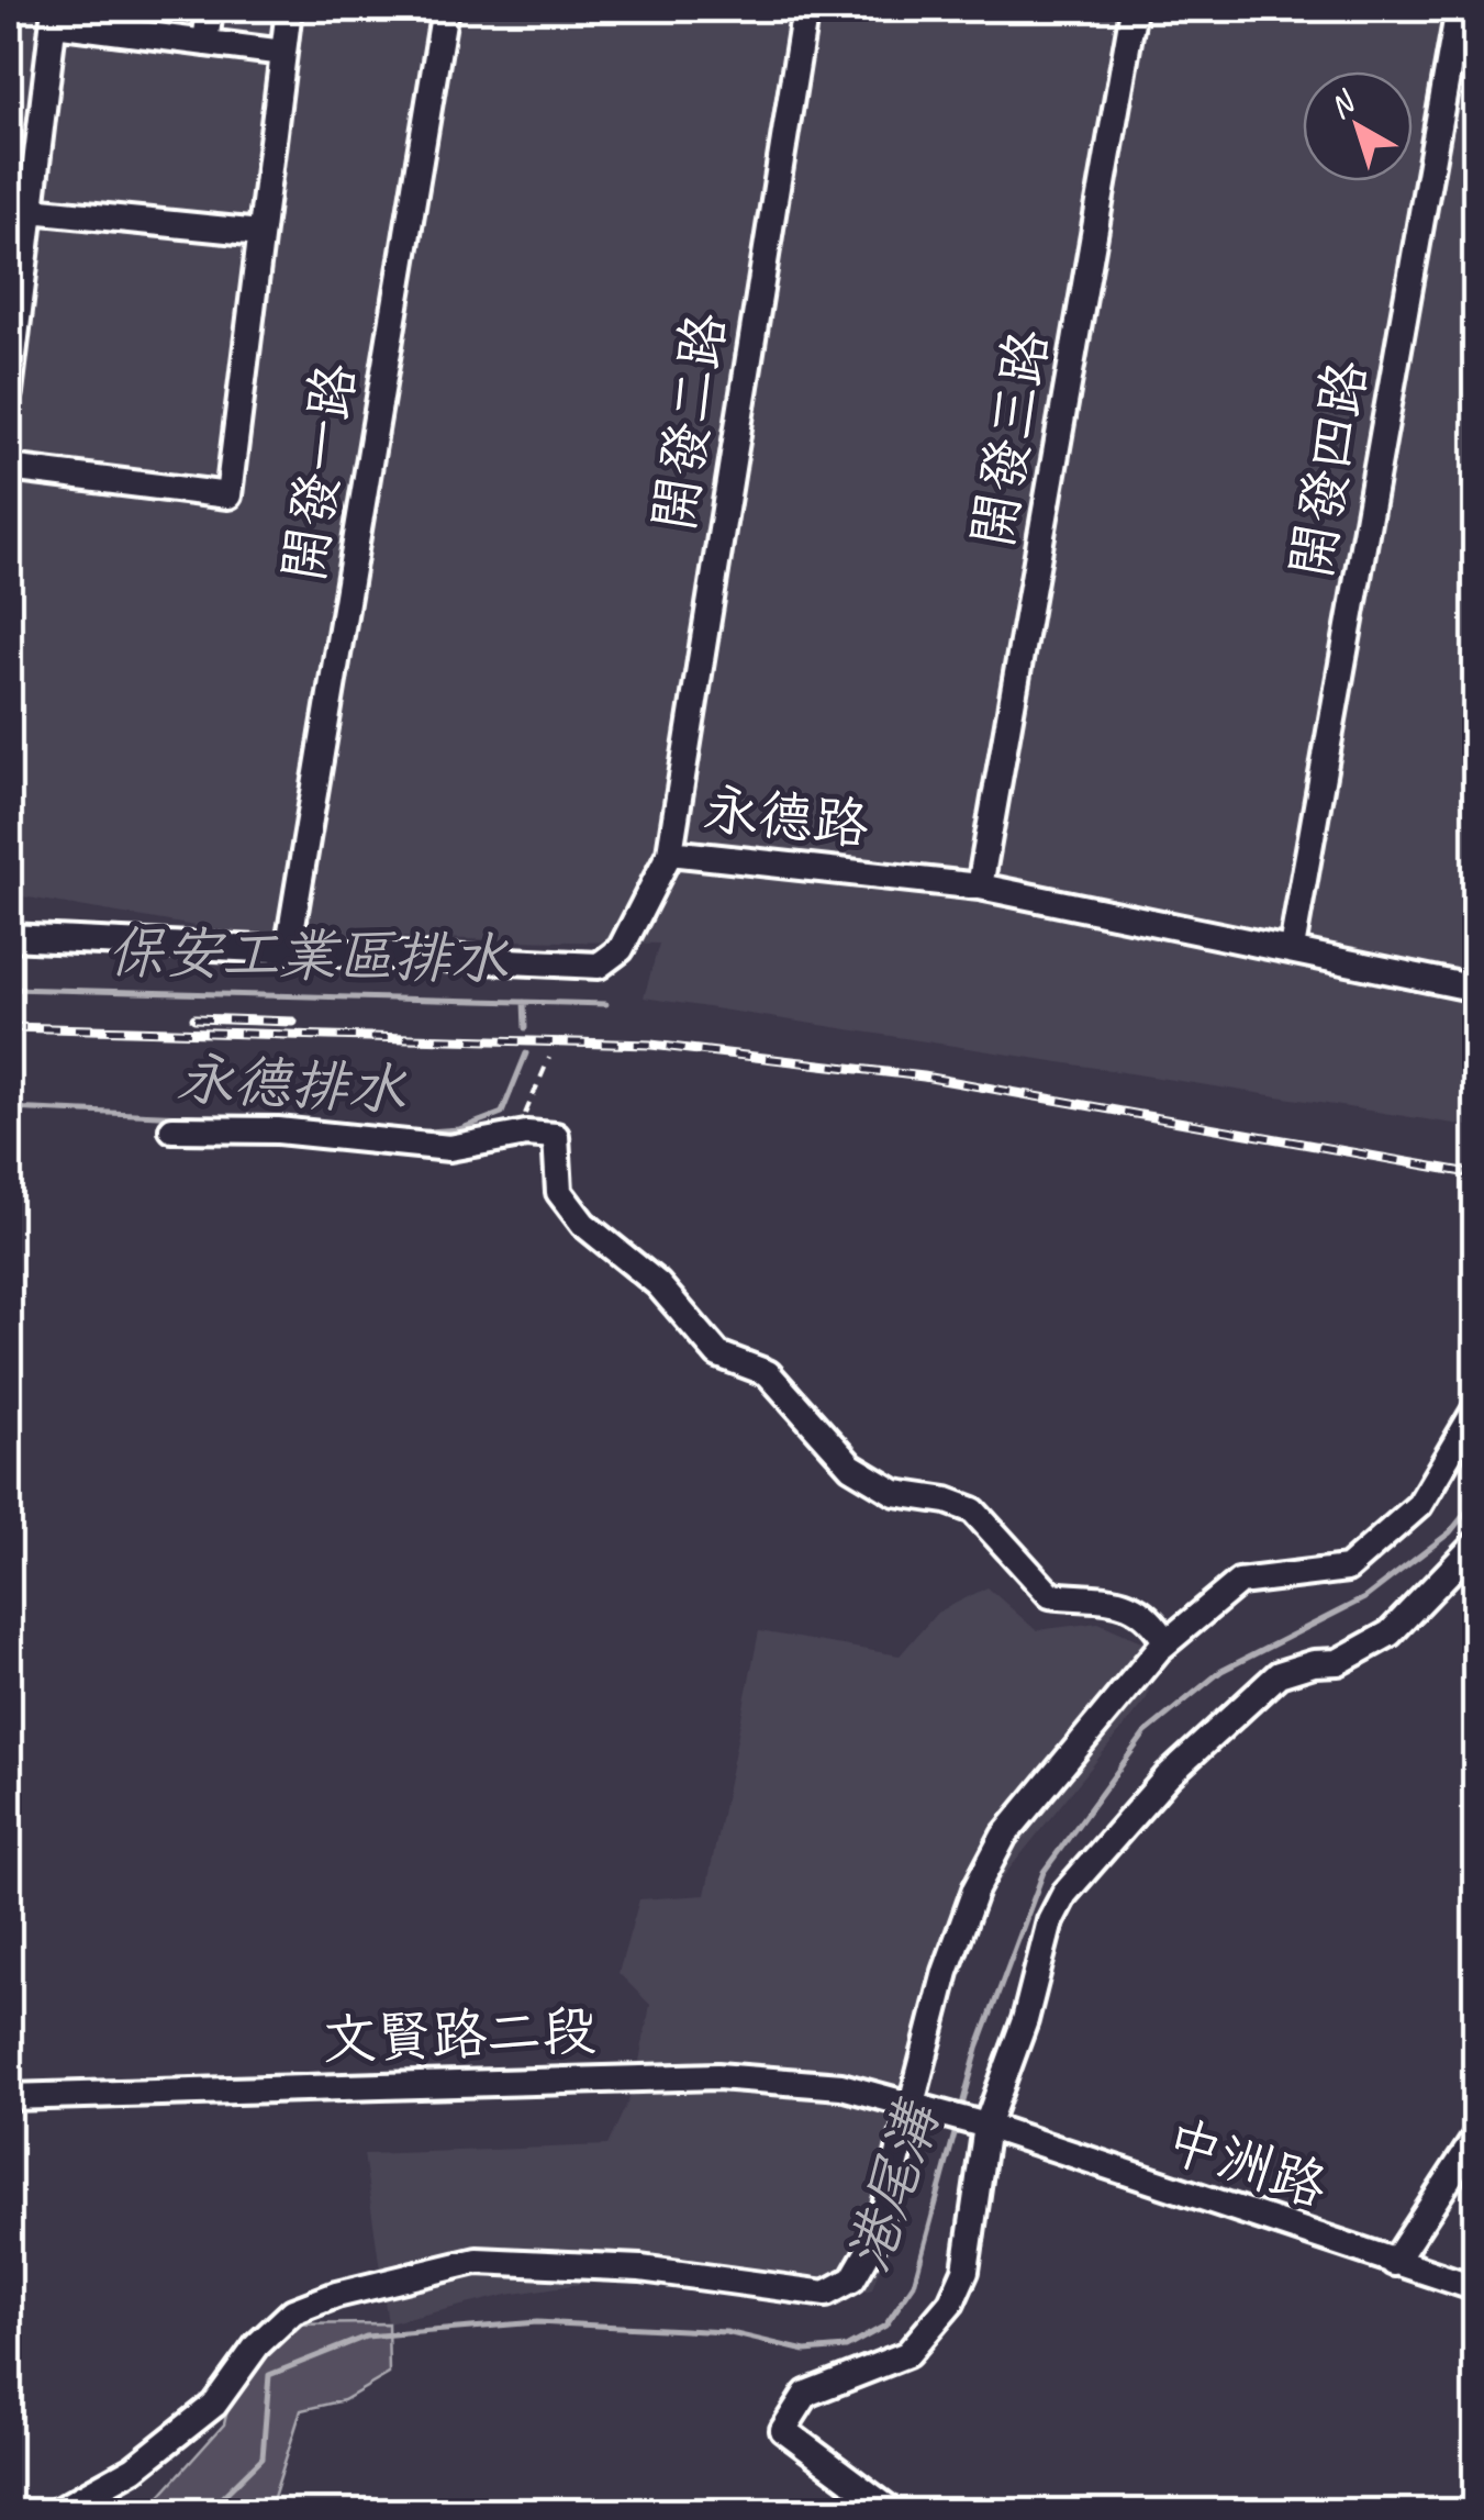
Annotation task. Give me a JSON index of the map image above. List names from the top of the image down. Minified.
{"streets":{"street":["開發二路","開發三路","開發四路","開發一路","永德路","文賢路二段","中洲路"]},"crossings":[["開發二路","永德路"],["開發三路","永德路"],["開發四路","永德路"],["開發一路","永德路"],["文賢路二段","中洲路"]],"water":["保安工業區排水","永德排水","港尾溝"],"north":"top left"}
